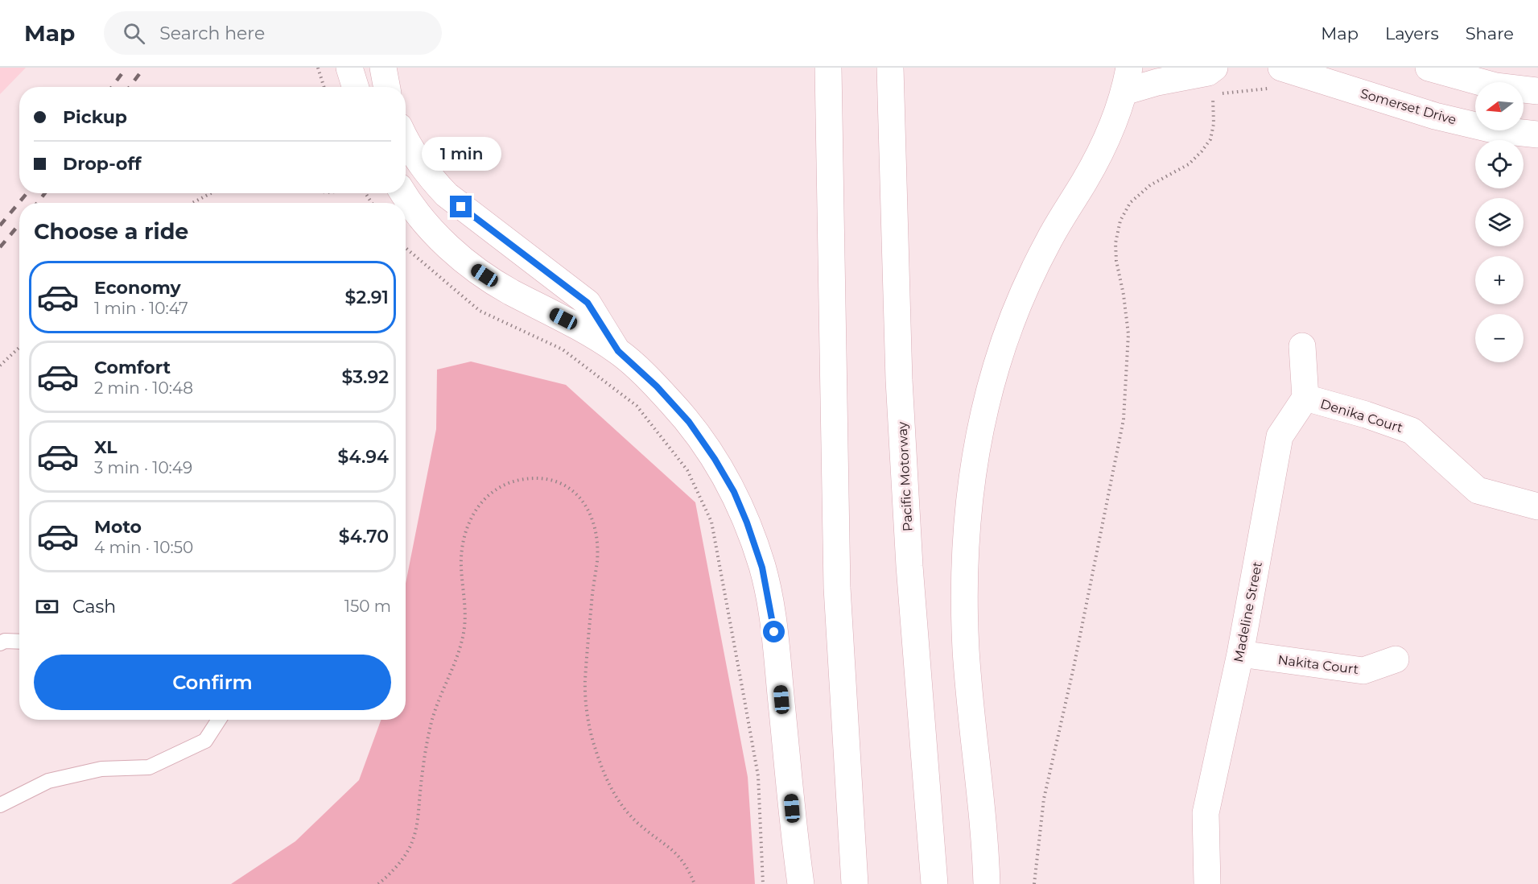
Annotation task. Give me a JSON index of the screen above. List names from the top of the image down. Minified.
{"streets":{"main road":["Somerset Drive","Denika Court","Pacific Motorway","Madeline Street","Nakita Court"]},"crossings":[["Denika Court","Madeline Street"],["Madeline Street","Nakita Court"]],"north":"left","page":{"header":"Map","search":"Search here","nav":["Map","Layers","Share"],"map_buttons":["+","−"],"banner":["Pickup","Drop-off"],"bubble":"1 min","heading":"Choose a ride","list":[{"name":"Economy","note":"1 min · 10:47","value":"$2.91"},{"name":"Comfort","note":"2 min · 10:48","value":"$3.92"},{"name":"XL","note":"3 min · 10:49","value":"$4.94"},{"name":"Moto","note":"4 min · 10:50","value":"$4.70"}],"pay":["Cash","150 m"],"buttons":"Confirm"}}
